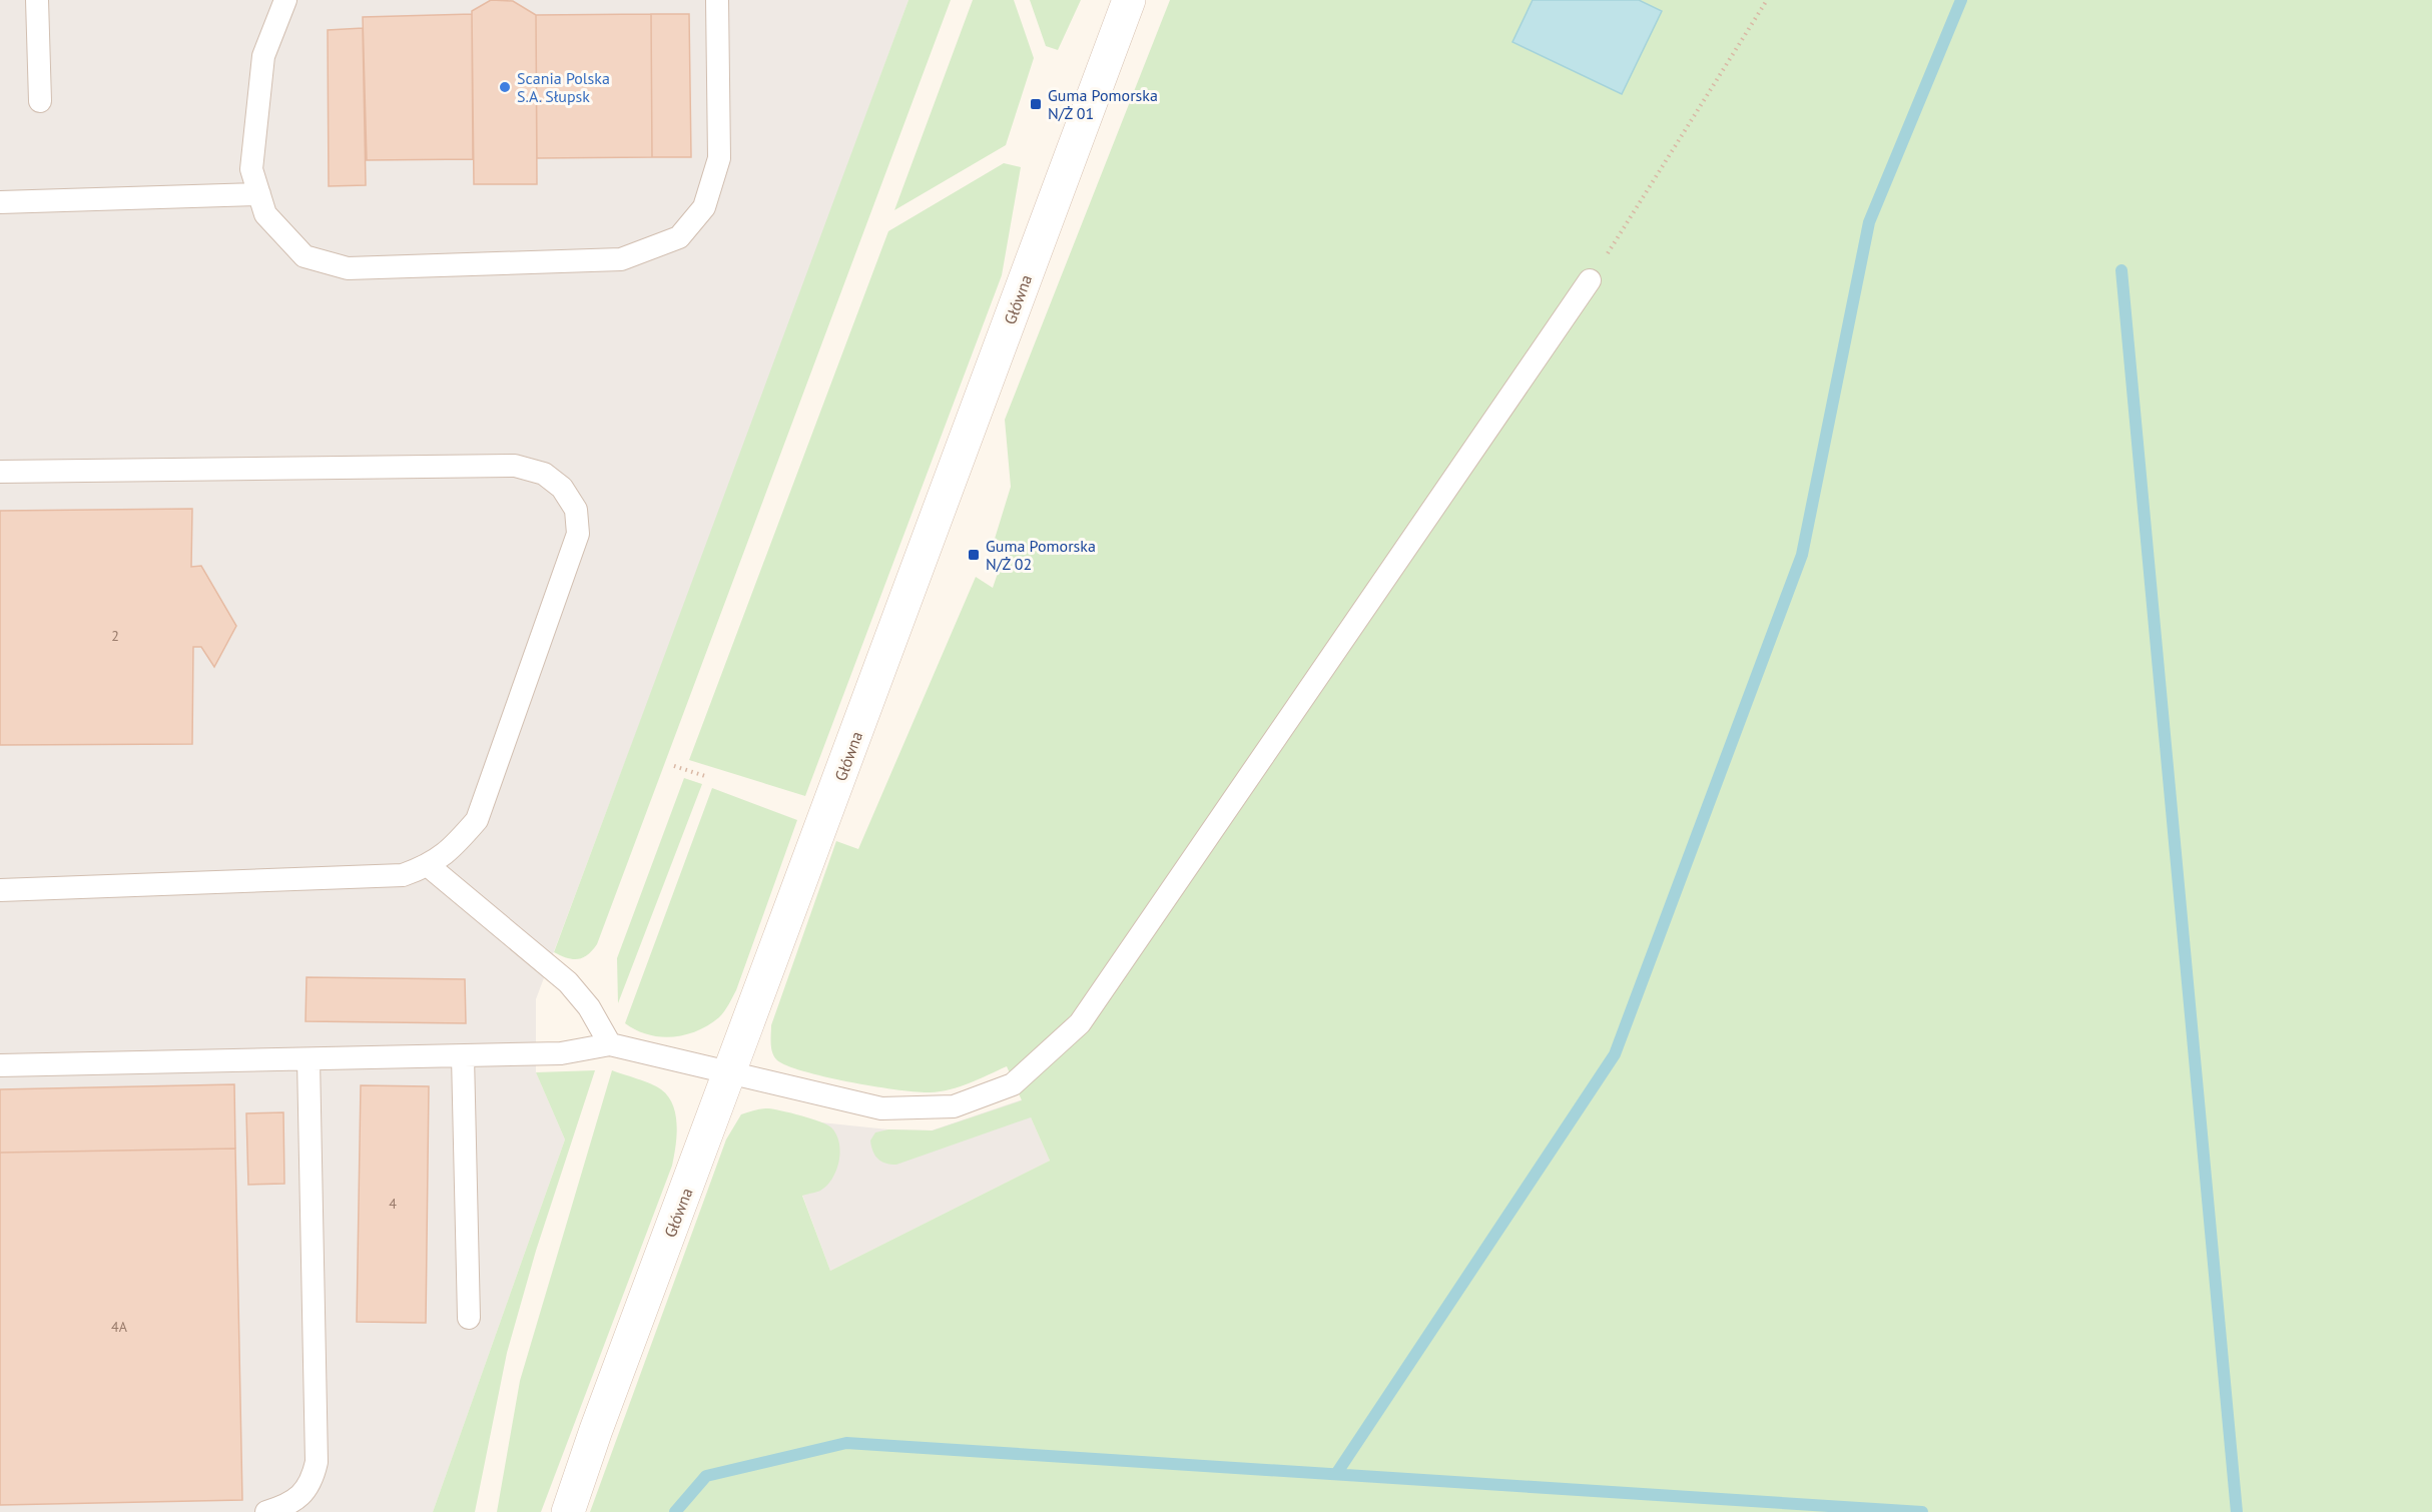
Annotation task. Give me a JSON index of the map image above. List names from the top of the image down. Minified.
{"streets":{"main road":["Główna"]},"places":{"other":["Scania Polska S.A. Słupsk"],"transit":["Guma Pomorska N/Ż 01","Guma Pomorska N/Ż 02"]},"house_numbers":["2","4","4A"]}
